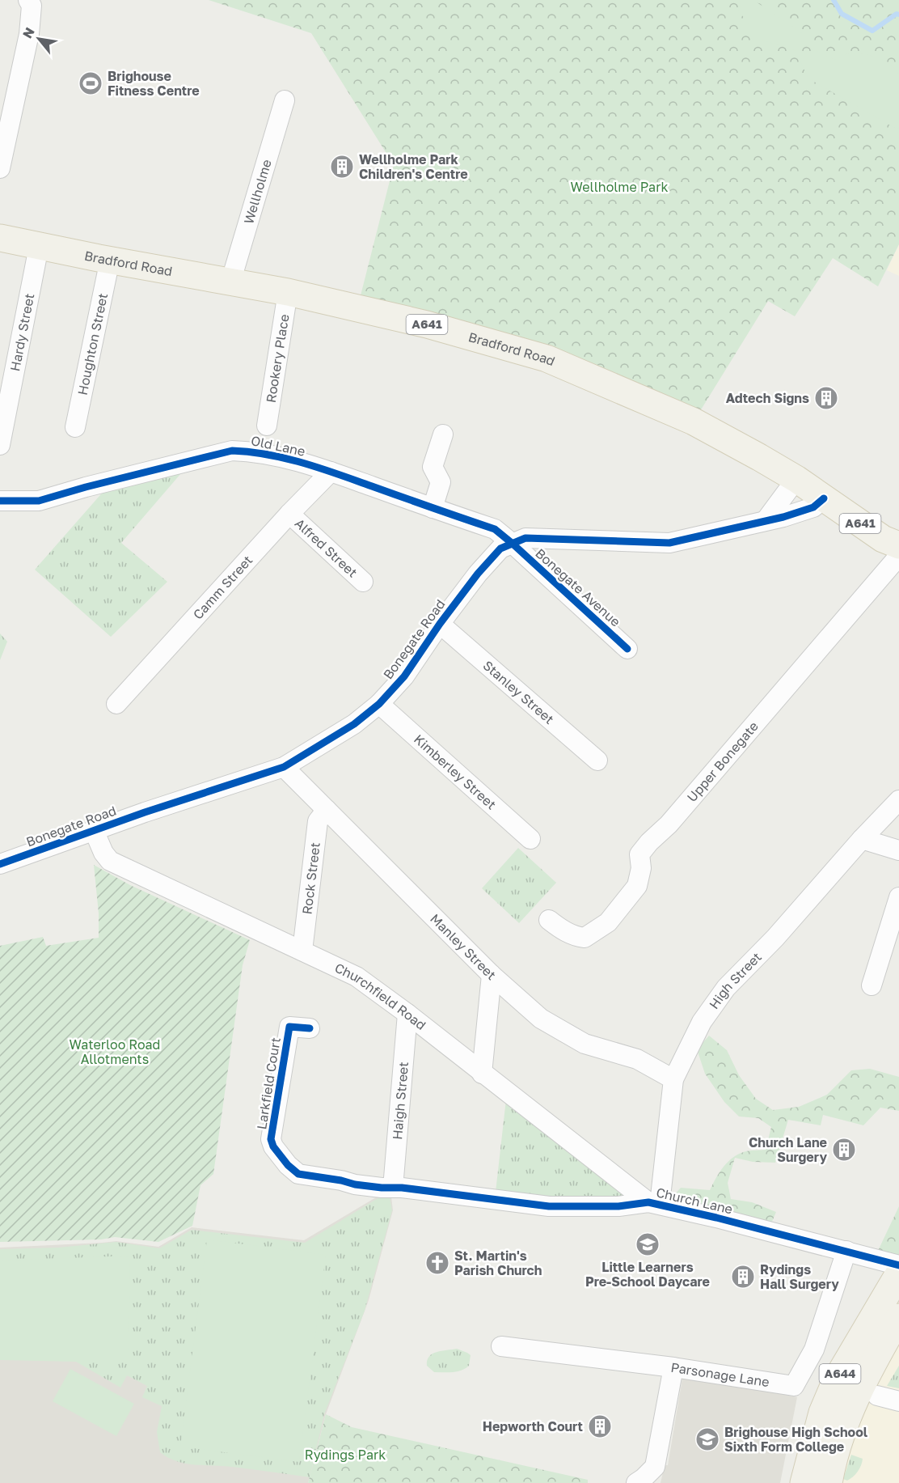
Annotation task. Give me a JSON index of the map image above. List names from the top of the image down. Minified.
{"streets":{"main road":["Bradford Road","A641","A644"],"street":["Wellholme","Hardy Street","Houghton Street","Rookery Place","Old Lane","Alfred Street","Camm Street","Bonegate Avenue","Bonegate Road","Stanley Street","Upper Bonegate","Kimberley Street","Rock Street","Manley Street","High Street","Churchfield Road","Larkfield Court","Haigh Street","Church Lane","Parsonage Lane"]},"crossings":[["Wellholme","Bradford Road"],["Bradford Road","Hardy Street"],["Bradford Road","Houghton Street"],["Bradford Road","Rookery Place"],["Bradford Road","Bonegate Road"],["Old Lane","Camm Street"],["Old Lane","Bonegate Avenue"],["Old Lane","Bonegate Road"],["Alfred Street","Camm Street"],["Bonegate Avenue","Bonegate Road"],["Bonegate Road","Stanley Street"],["Bonegate Road","Kimberley Street"],["Bonegate Road","Manley Street"],["Bonegate Road","Churchfield Road"],["Rock Street","Manley Street"],["Rock Street","Churchfield Road"],["Manley Street","High Street"],["High Street","Churchfield Road"],["High Street","Church Lane"],["Churchfield Road","Haigh Street"],["Churchfield Road","Church Lane"],["Larkfield Court","Haigh Street"],["Larkfield Court","Church Lane"],["Haigh Street","Church Lane"],["Church Lane","Parsonage Lane"]],"parks":["Wellholme Park","Waterloo Road Allotments","Rydings Park"],"places":{"sports":["Brighouse Fitness Centre"],"building":["Wellholme Park Children's Centre","Adtech Signs","Church Lane Surgery","Rydings Hall Surgery","Hepworth Court"],"school or university":["Little Learners Pre-School Daycare","Brighouse High School Sixth Form College"],"church":["St. Martin's Parish Church"]},"north":"top left"}
